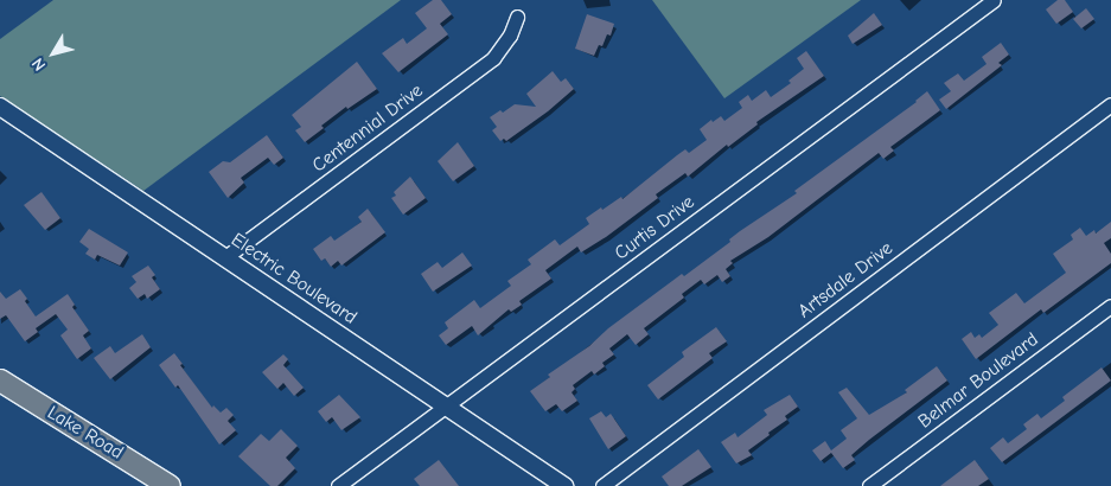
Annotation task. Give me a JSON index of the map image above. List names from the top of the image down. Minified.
{"streets":{"main road":["Lake Road"],"street":["Centennial Drive","Curtis Drive","Electric Boulevard","Artsdale Drive","Belmar Boulevard"]},"crossings":[["Centennial Drive","Electric Boulevard"],["Curtis Drive","Electric Boulevard"]],"north":"bottom left"}
